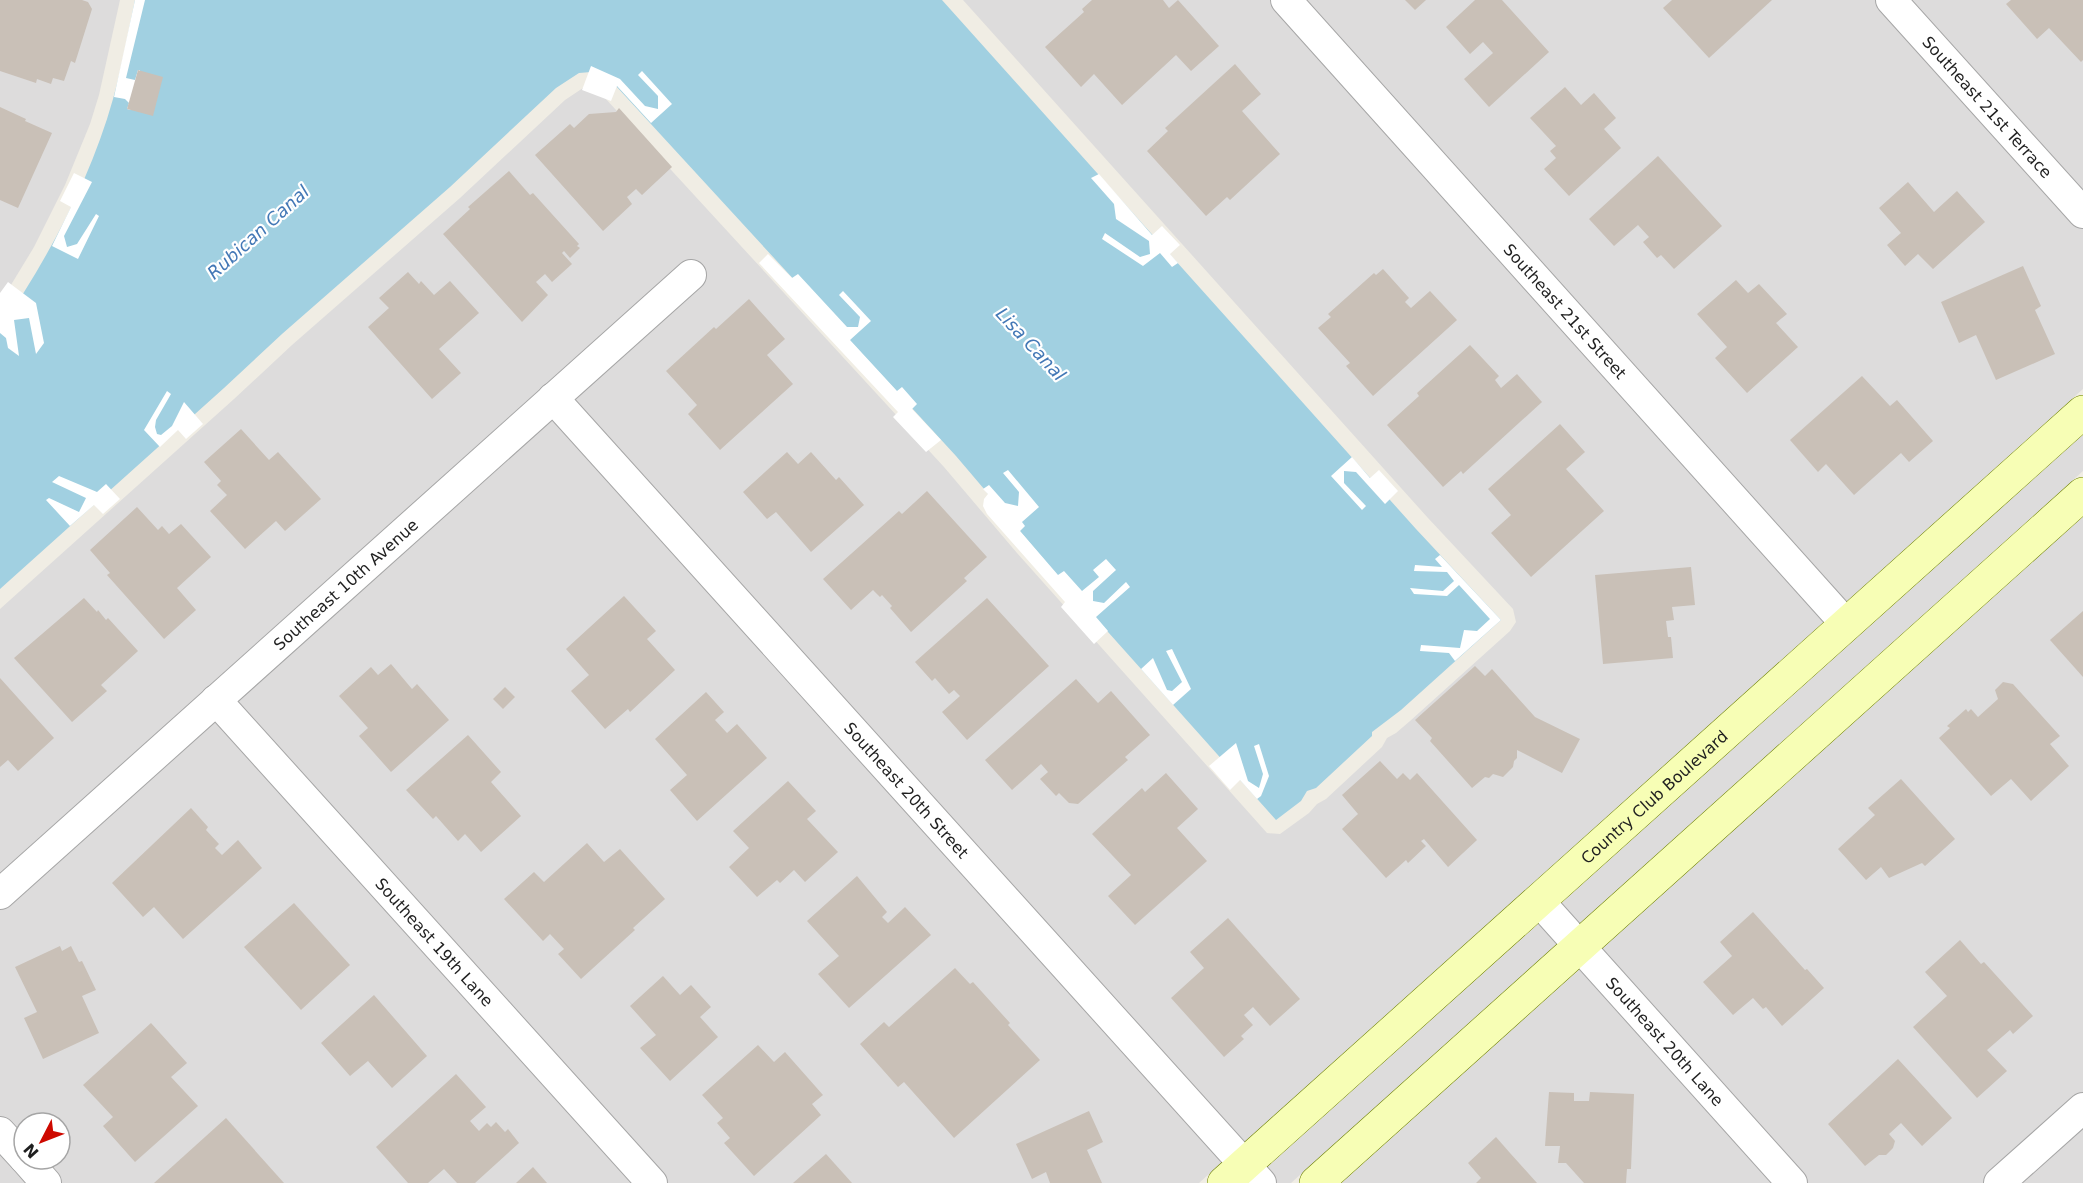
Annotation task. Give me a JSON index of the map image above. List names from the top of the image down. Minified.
{"streets":{"main road":["Country Club Boulevard"],"street":["Southeast 21st Terrace","Southeast 21st Street","Southeast 10th Avenue","Southeast 20th Street","Southeast 19th Lane","Southeast 20th Lane"]},"crossings":[["Southeast 21st Street","Country Club Boulevard"],["Southeast 10th Avenue","Southeast 20th Street"],["Southeast 10th Avenue","Southeast 19th Lane"],["Southeast 20th Street","Country Club Boulevard"],["Country Club Boulevard","Southeast 20th Lane"]],"water":["Rubican Canal","Lisa Canal"],"north":"bottom left"}
